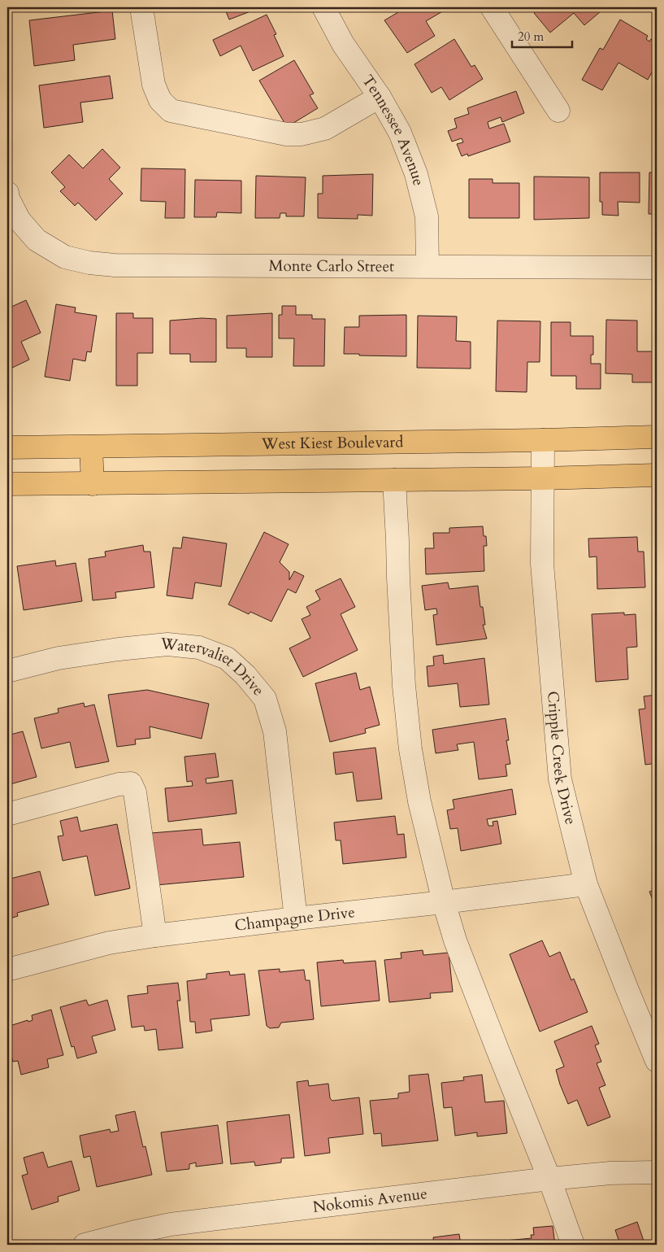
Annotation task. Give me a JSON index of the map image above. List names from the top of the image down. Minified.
{"streets":{"main road":["West Kiest Boulevard"],"street":["Tennessee Avenue","Monte Carlo Street","Watervaliet Drive","Cripple Creek Drive","Champagne Drive","Nokomis Avenue"]},"crossings":[["Tennessee Avenue","Monte Carlo Street"],["West Kiest Boulevard","Cripple Creek Drive"],["Watervaliet Drive","Champagne Drive"],["Cripple Creek Drive","Champagne Drive"]],"scale_bar":"20 m"}
